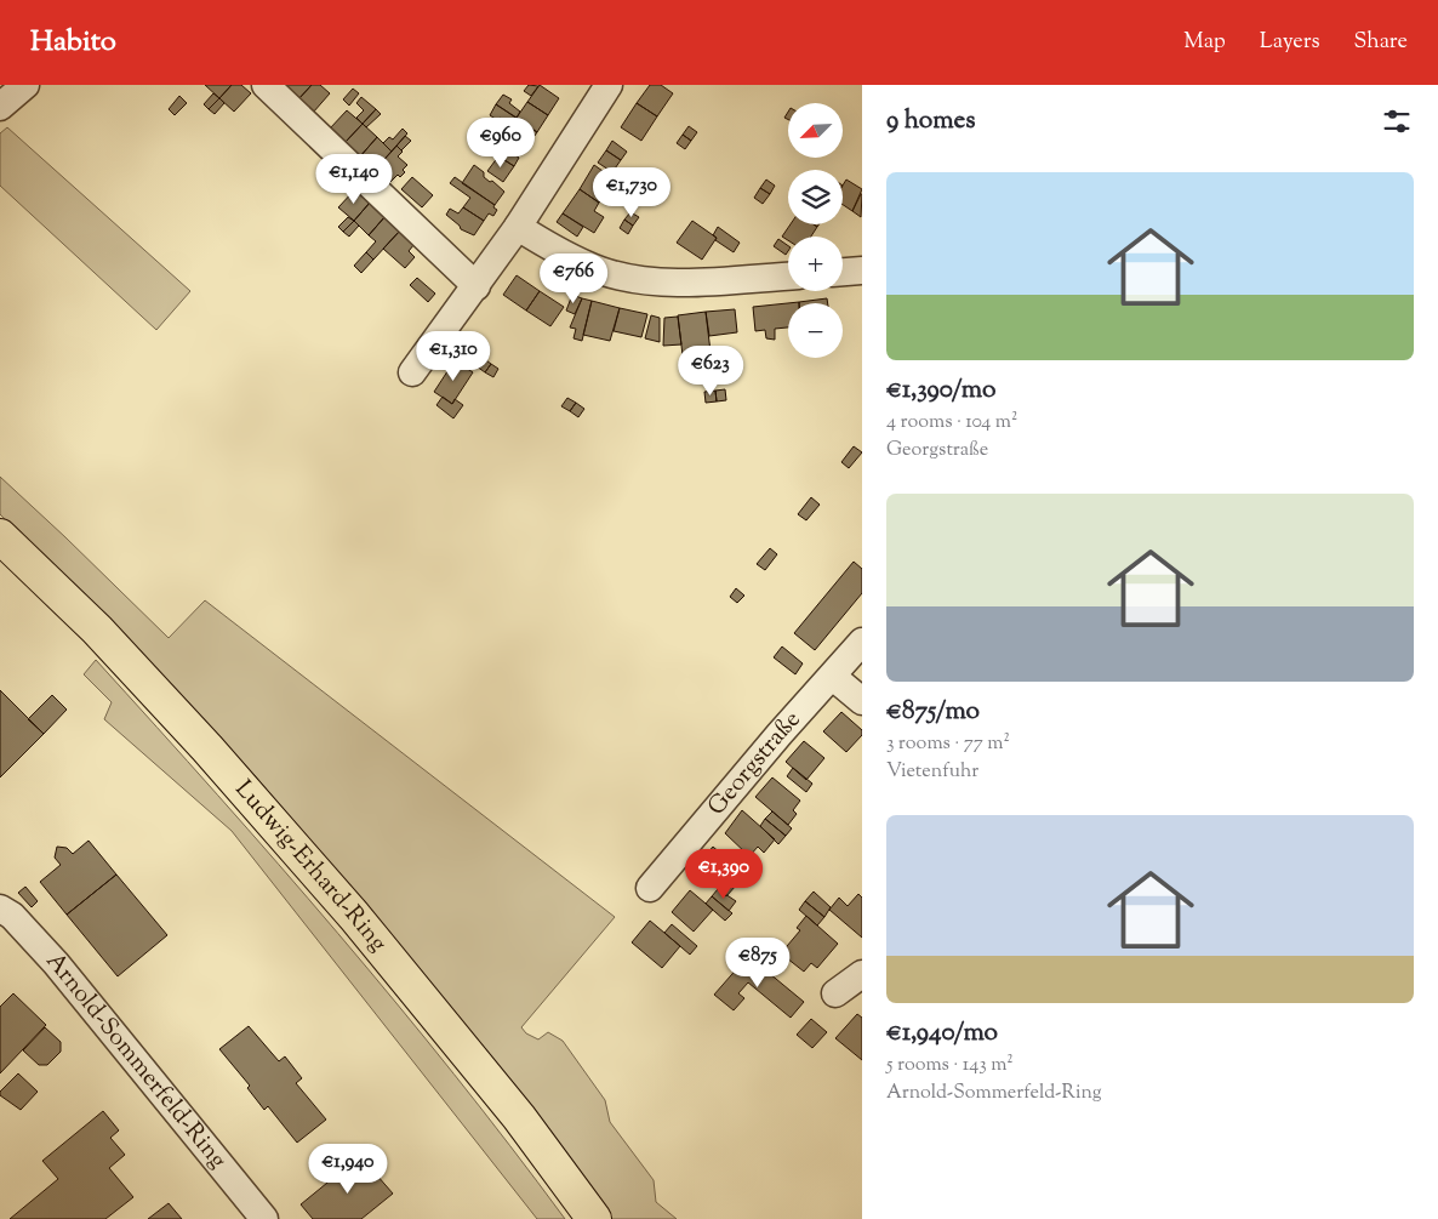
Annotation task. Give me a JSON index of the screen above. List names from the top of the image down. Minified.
{"streets":{"main road":["Ludwig-Erhard-Ring"],"street":["Georgstraße","Arnold-Sommerfeld-Ring"]},"north":"bottom left","page":{"header":"Habito","nav":["Map","Layers","Share"],"heading":"9 homes","map_buttons":["+","−"],"price":["€960","€1,140","€1,730","€766","€1,310","€623","€1,390","€875","€1,940"],"list":[{"name":"€1,390/mo","note":"4 rooms · 104 m² · Georgstraße"},{"name":"€875/mo","note":"3 rooms · 77 m² · Vietenfuhr"},{"name":"€1,940/mo","note":"5 rooms · 143 m² · Arnold-Sommerfeld-Ring"}]}}
